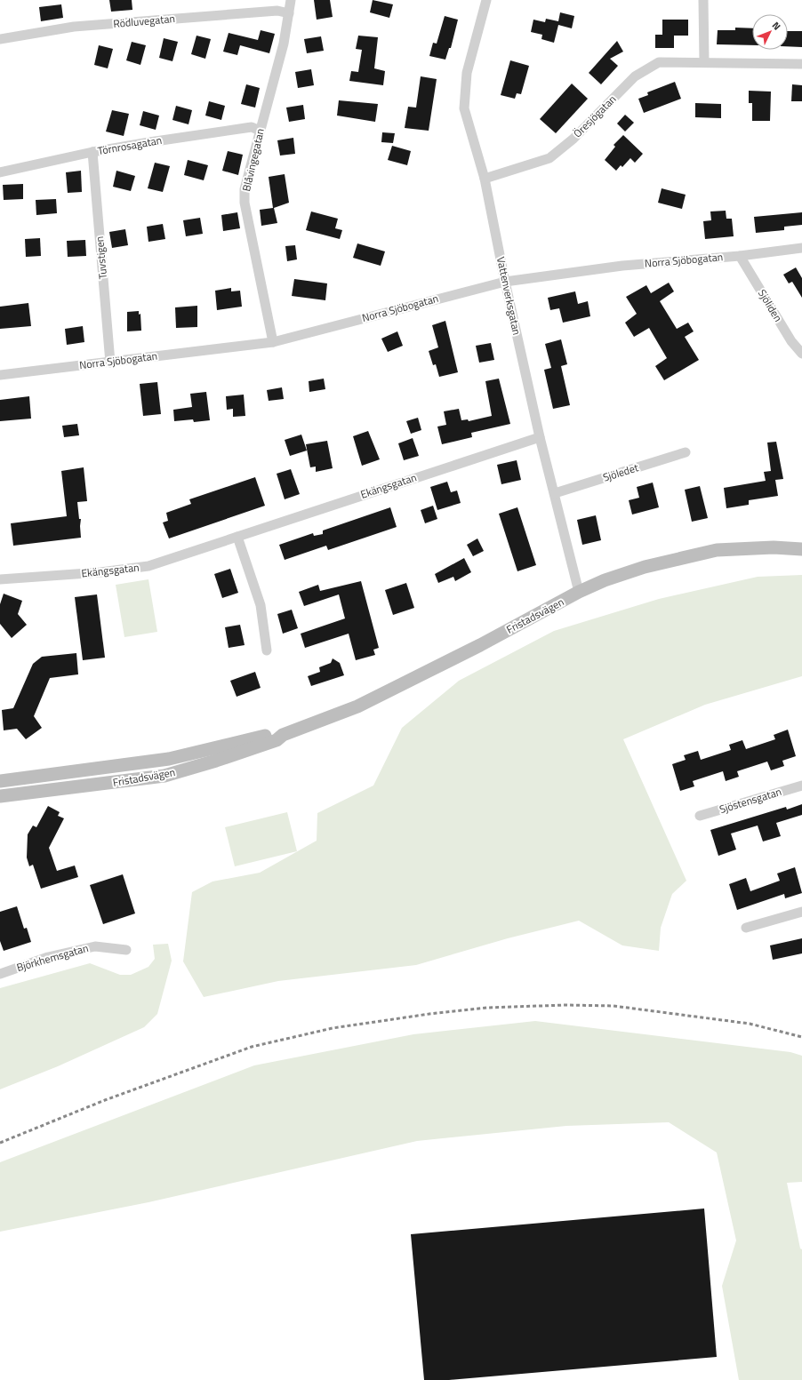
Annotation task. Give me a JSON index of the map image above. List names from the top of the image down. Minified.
{"streets":{"street":["Rödluvegatan","Öresjögatan","Törnrosagatan","Blåvingegatan","Tuvstigen","Norra Sjöbogatan","Vattenverksgatan","Sjöliden","Sjöledet","Ekängsgatan","Fristadsvägen","Sjöstensgatan","Björkhemsgatan"]},"crossings":[["Rödluvegatan","Blåvingegatan"],["Öresjögatan","Vattenverksgatan"],["Törnrosagatan","Blåvingegatan"],["Törnrosagatan","Tuvstigen"],["Blåvingegatan","Norra Sjöbogatan"],["Tuvstigen","Norra Sjöbogatan"],["Norra Sjöbogatan","Vattenverksgatan"],["Norra Sjöbogatan","Sjöliden"],["Vattenverksgatan","Sjöledet"],["Vattenverksgatan","Ekängsgatan"],["Vattenverksgatan","Fristadsvägen"]],"north":"top right"}
